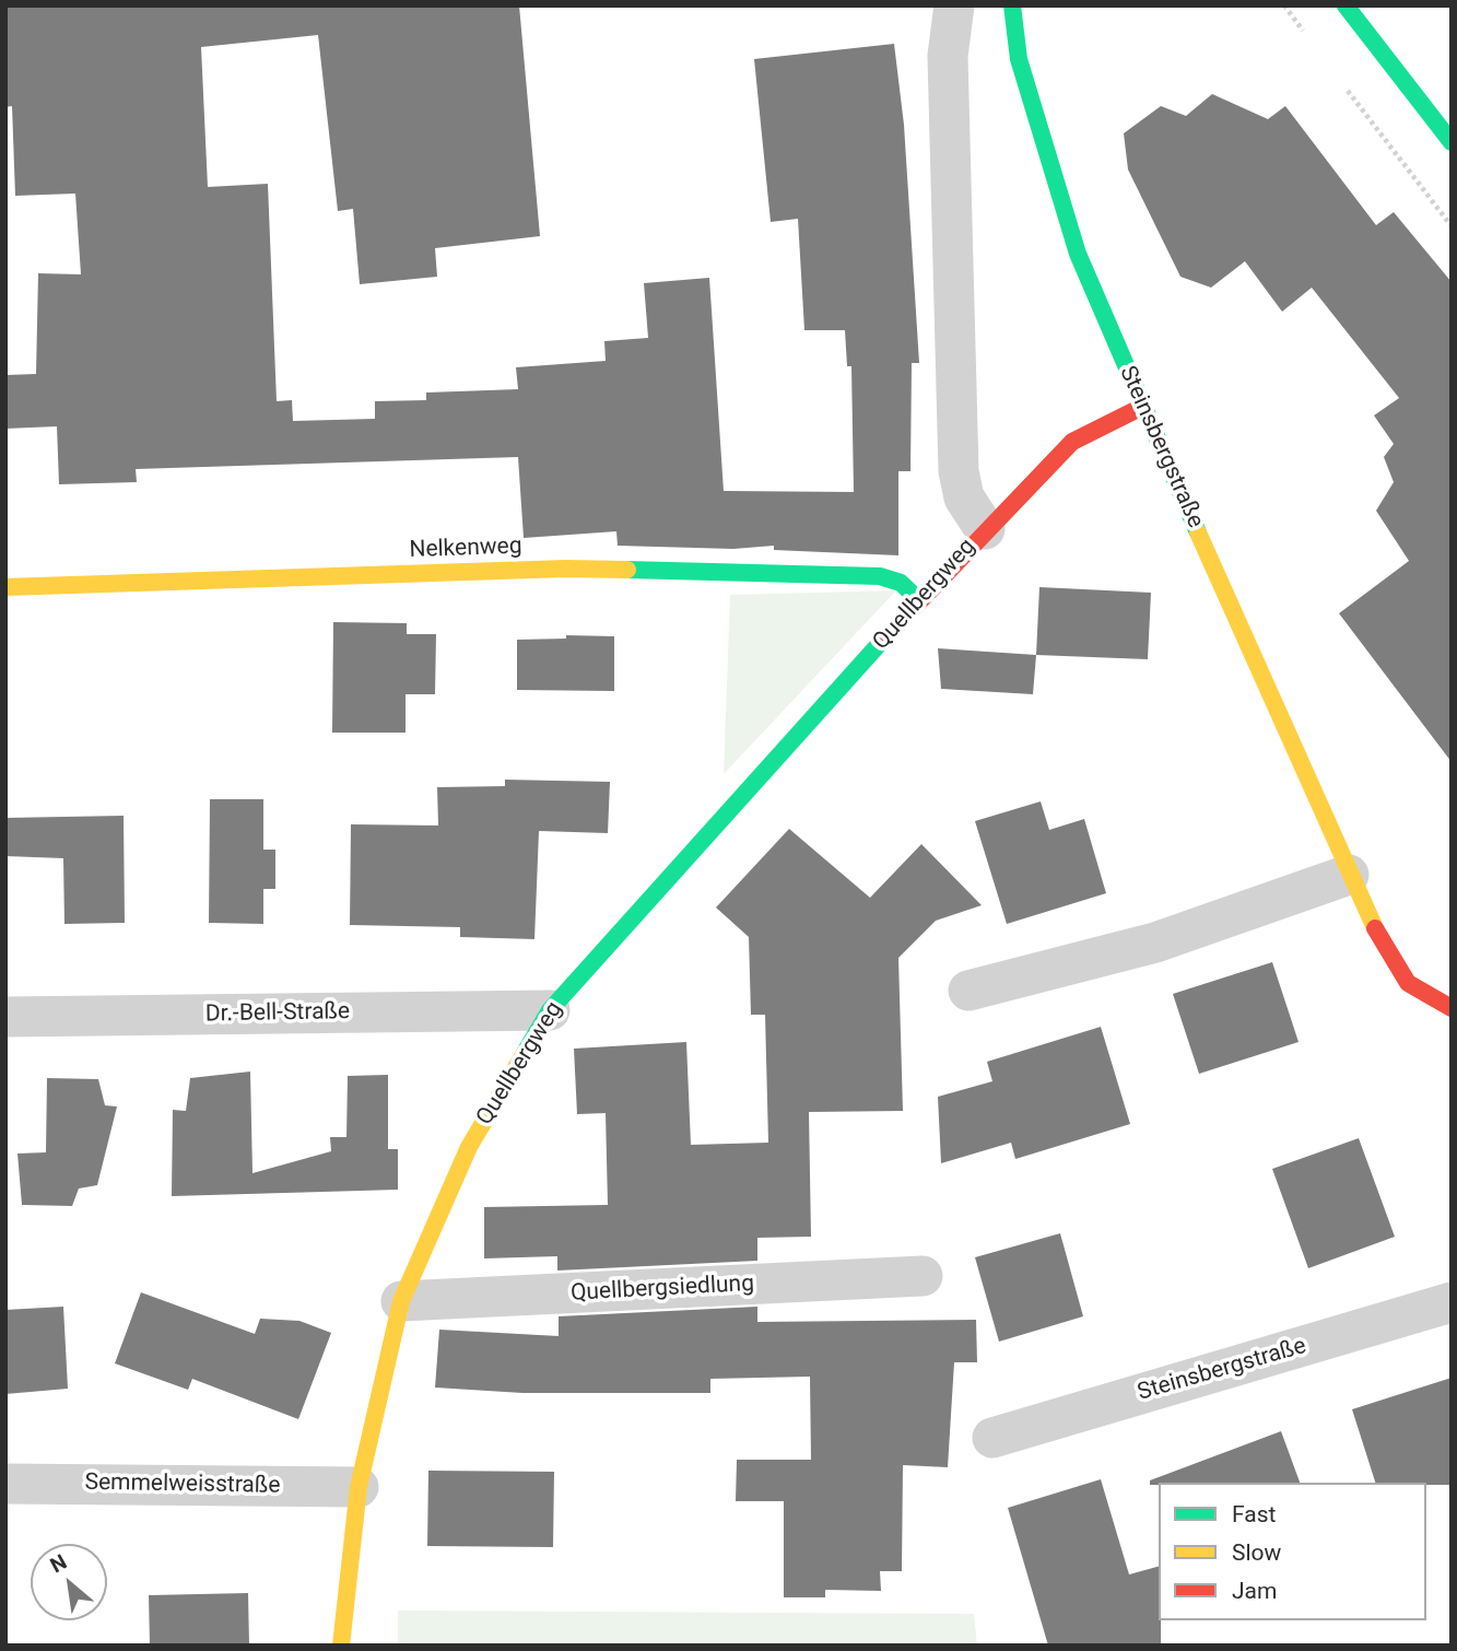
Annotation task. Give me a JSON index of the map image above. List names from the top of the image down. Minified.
{"streets":{"street":["Steinsbergstraße","Nelkenweg","Quellbergweg","Dr.-Bell-Straße","Quellbergsiedlung","Semmelweisstraße"]},"crossings":[["Steinsbergstraße","Quellbergweg"],["Nelkenweg","Quellbergweg"],["Quellbergweg","Dr.-Bell-Straße"],["Quellbergweg","Quellbergsiedlung"],["Quellbergweg","Semmelweisstraße"]],"legend":["Fast","Slow","Jam"],"north":"top left"}
